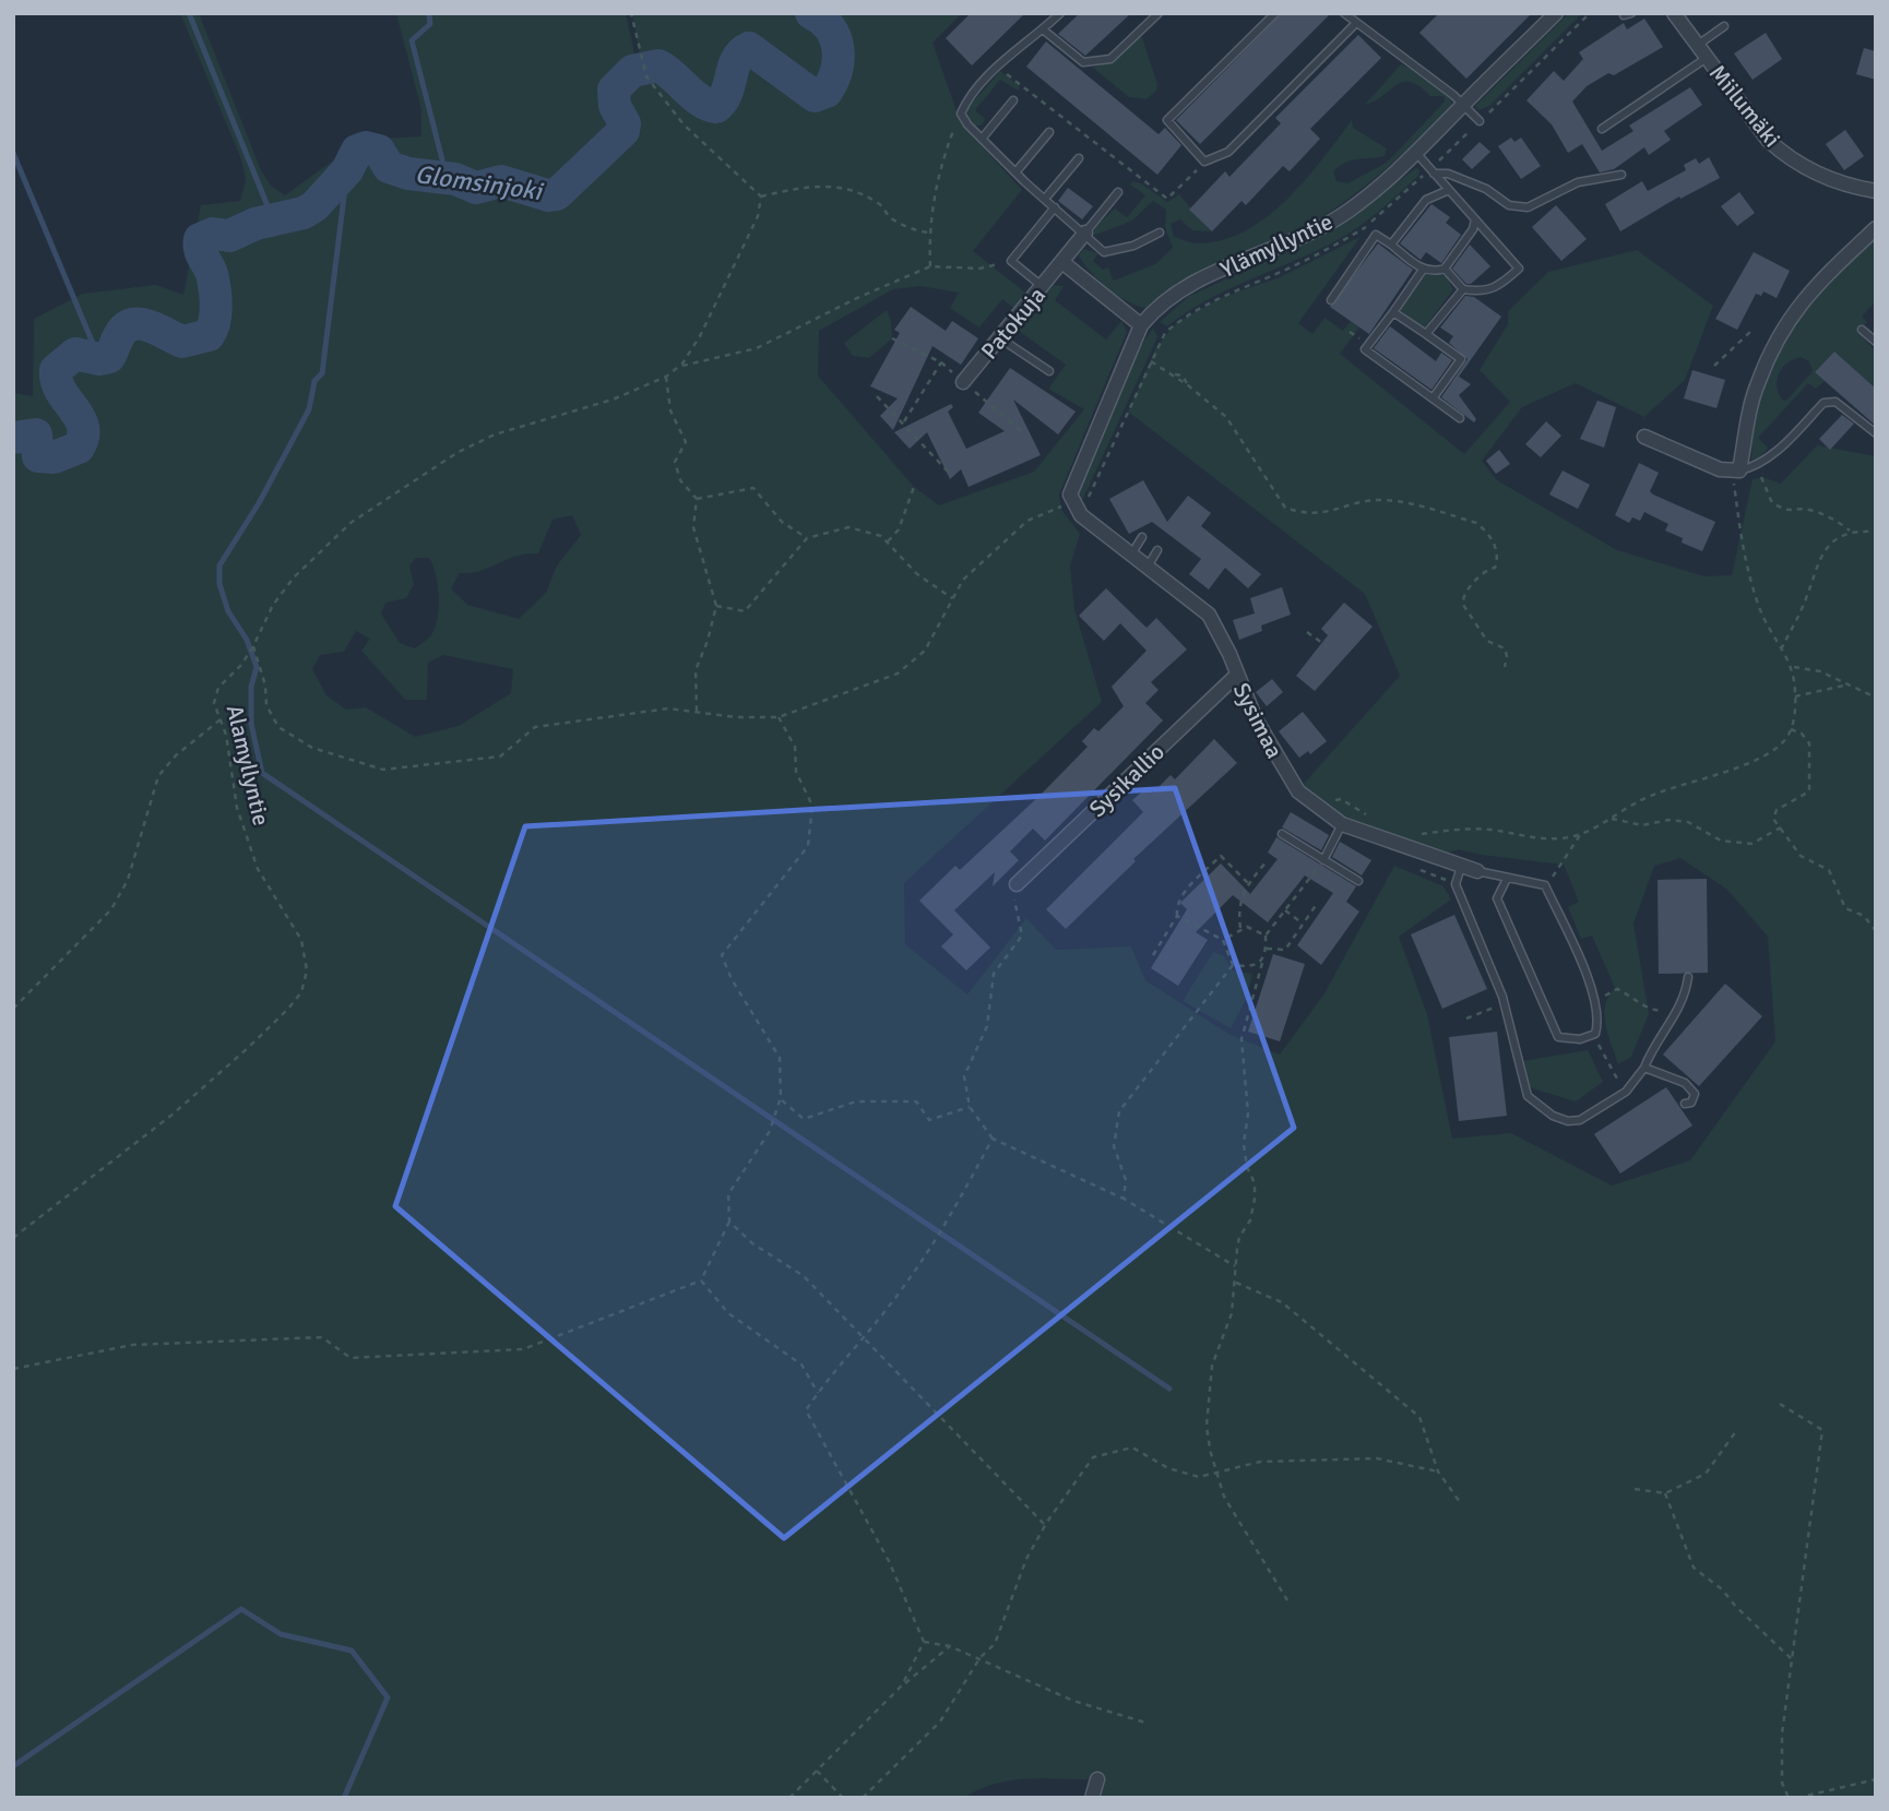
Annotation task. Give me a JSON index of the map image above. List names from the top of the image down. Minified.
{"streets":{"street":["Miilumäki","Ylämyllyntie","Patokuja","Sysimaa","Sysikallio"],"path":["Alamyllyntie"]},"crossings":[["Sysimaa","Sysikallio"]],"water":["Glomsinjoki"]}
